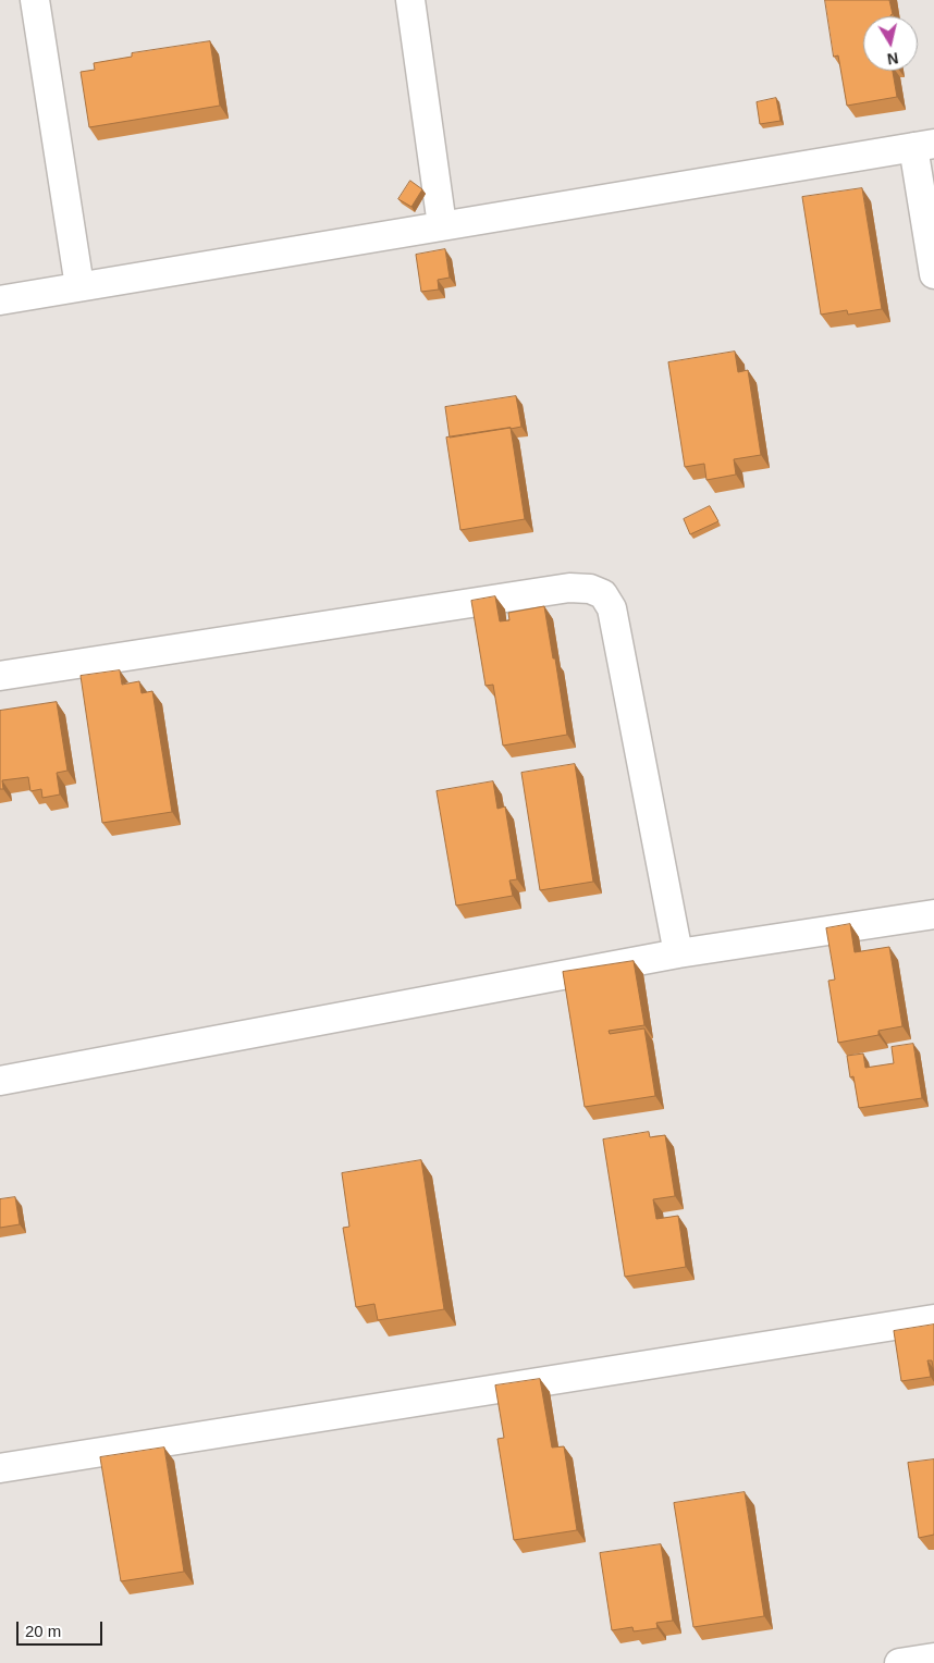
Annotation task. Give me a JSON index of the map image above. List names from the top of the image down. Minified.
{"scale_bar":"20 m","north":"bottom"}
